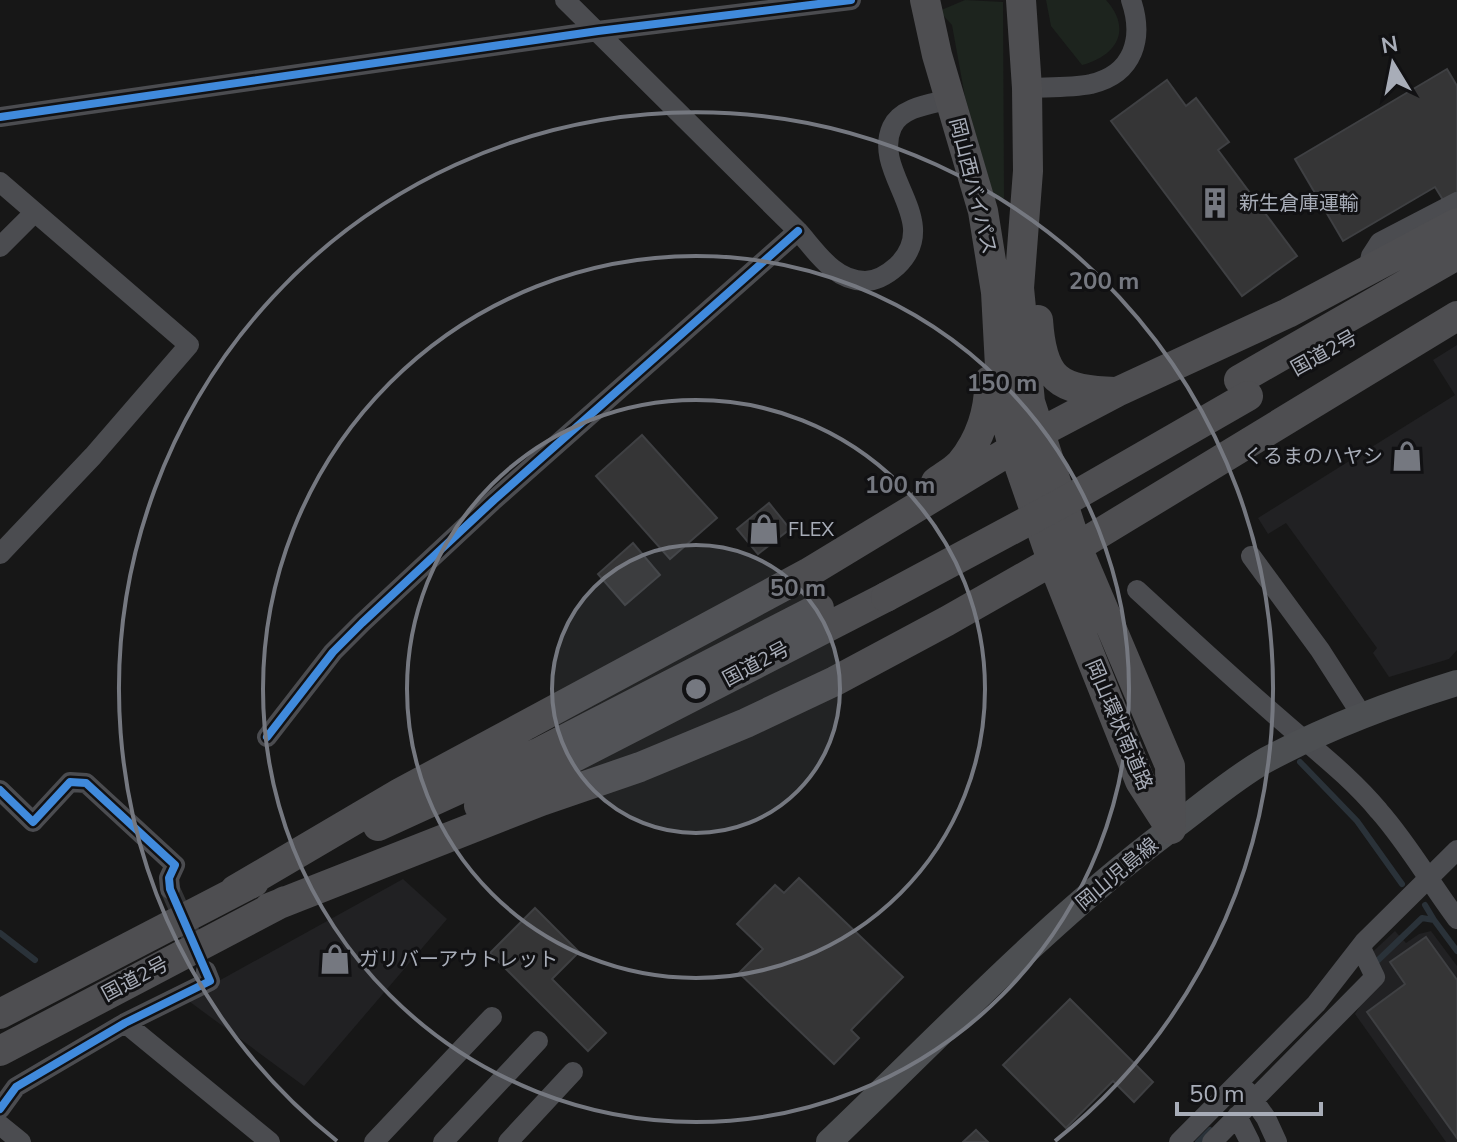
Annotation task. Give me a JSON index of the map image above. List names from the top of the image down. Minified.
{"streets":{"highway":["岡山西バイパス","国道2号","岡山環状南道路"],"main road":["岡山児島線"]},"crossings":[["岡山西バイパス","岡山環状南道路"],["岡山環状南道路","岡山児島線"]],"places":{"building":["新生倉庫運輸"],"shop":["くるまのハヤシ","FLEX","ガリバーアウトレット"]},"scale_bar":"50 m","north":"top","rings":["200 m","150 m","100 m","50 m"]}
